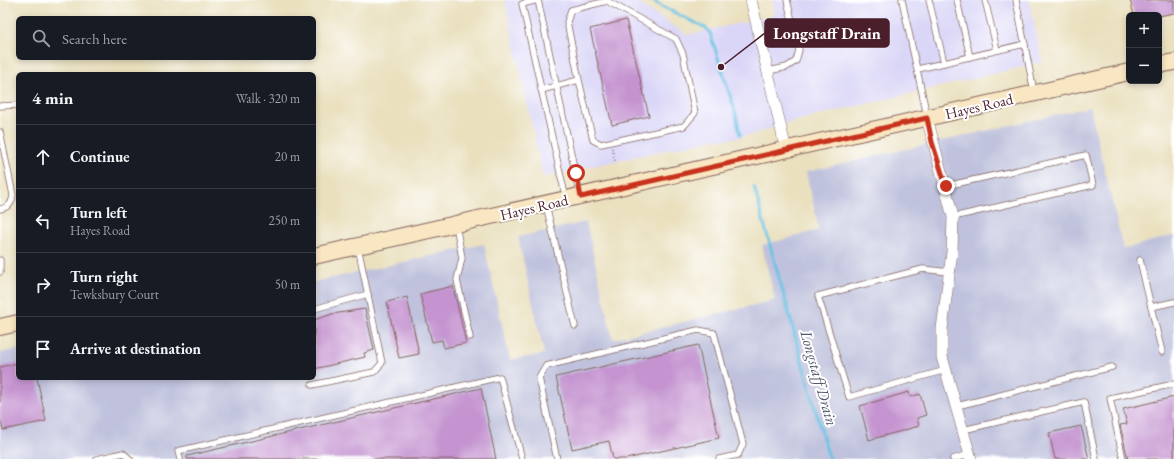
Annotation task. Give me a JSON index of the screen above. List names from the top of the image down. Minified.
{"streets":{"main road":["Hayes Road"]},"water":["Longstaff Drain"],"places":["Longstaff Drain"],"page":{"map_buttons":["+","−"],"search":"Search here","heading":["4 min","Walk · 320 m"],"list":[["Continue","20 m"],["Turn left","Hayes Road","250 m"],["Turn right","Tewksbury Court","50 m"],"Arrive at destination"]}}
